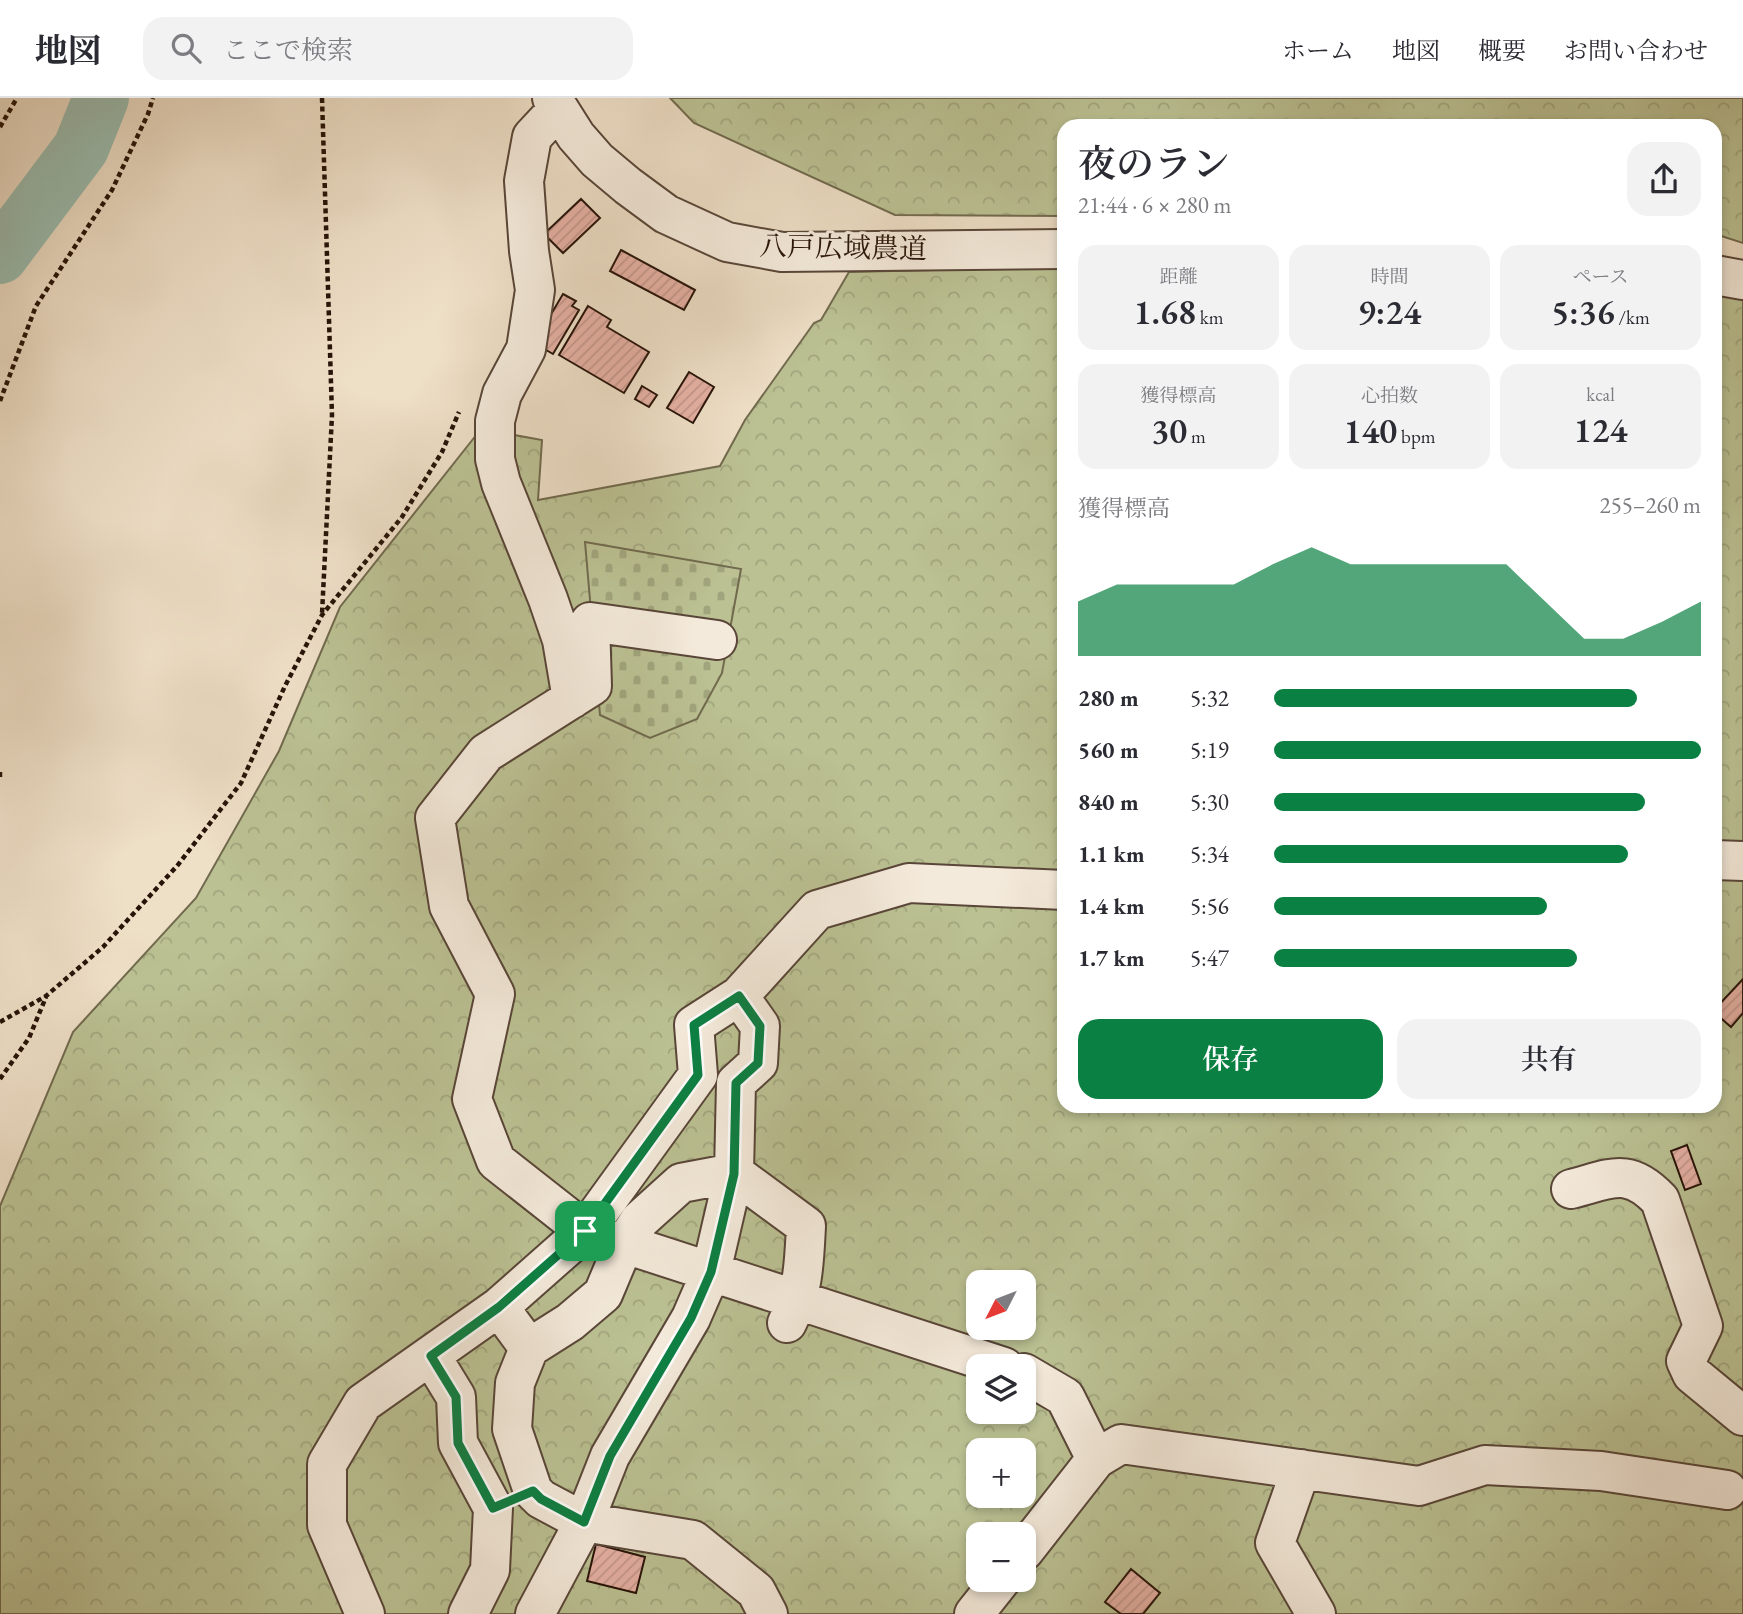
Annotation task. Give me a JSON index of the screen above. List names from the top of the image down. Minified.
{"streets":{"street":["八戸広域農道"]},"north":"bottom left","page":{"header":"地図","search":"ここで検索","nav":["ホーム","地図","概要","お問い合わせ"],"heading":["夜のラン","21:44 · 6 × 280 m"],"stats":[["距離","1.68 km"],["時間","9:24"],["ペース","5:36 /km"],["獲得標高","30 m"],["心拍数","140 bpm"],["kcal","124"]],"chart":["獲得標高","255–260 m"],"list":[{"name":"280 m","note":"5:32"},{"name":"560 m","note":"5:19"},{"name":"840 m","note":"5:30"},{"name":"1.1 km","note":"5:34"},{"name":"1.4 km","note":"5:56"},{"name":"1.7 km","note":"5:47"}],"buttons":["保存","共有"],"map_buttons":["+","−"]}}
